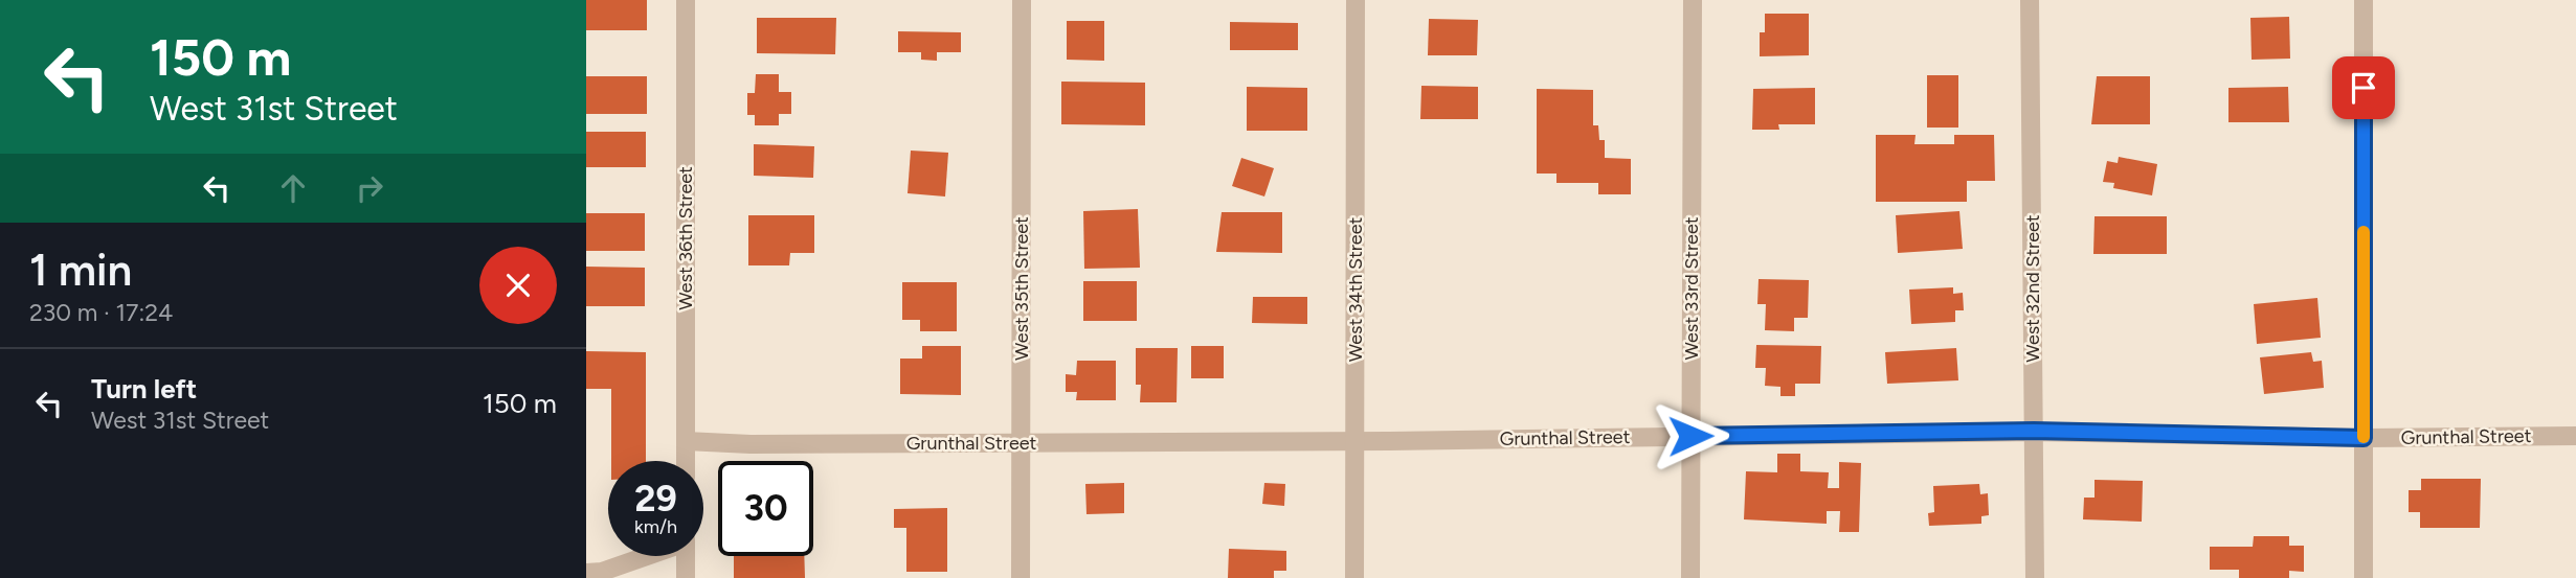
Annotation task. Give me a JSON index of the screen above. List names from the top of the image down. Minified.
{"streets":{"street":["West 36th Street","West 35th Street","West 33rd Street","West 32nd Street","West 34th Street","Grunthal Street"]},"crossings":[["West 36th Street","Grunthal Street"],["West 35th Street","Grunthal Street"],["West 33rd Street","Grunthal Street"],["West 32nd Street","Grunthal Street"],["West 34th Street","Grunthal Street"]],"page":{"turn":["150 m","West 31st Street"],"heading":["1 min","230 m · 17:24"],"list":[{"name":"Turn left","note":"West 31st Street","value":"150 m"}],"speed":"29 km/h","limit":"30"}}
